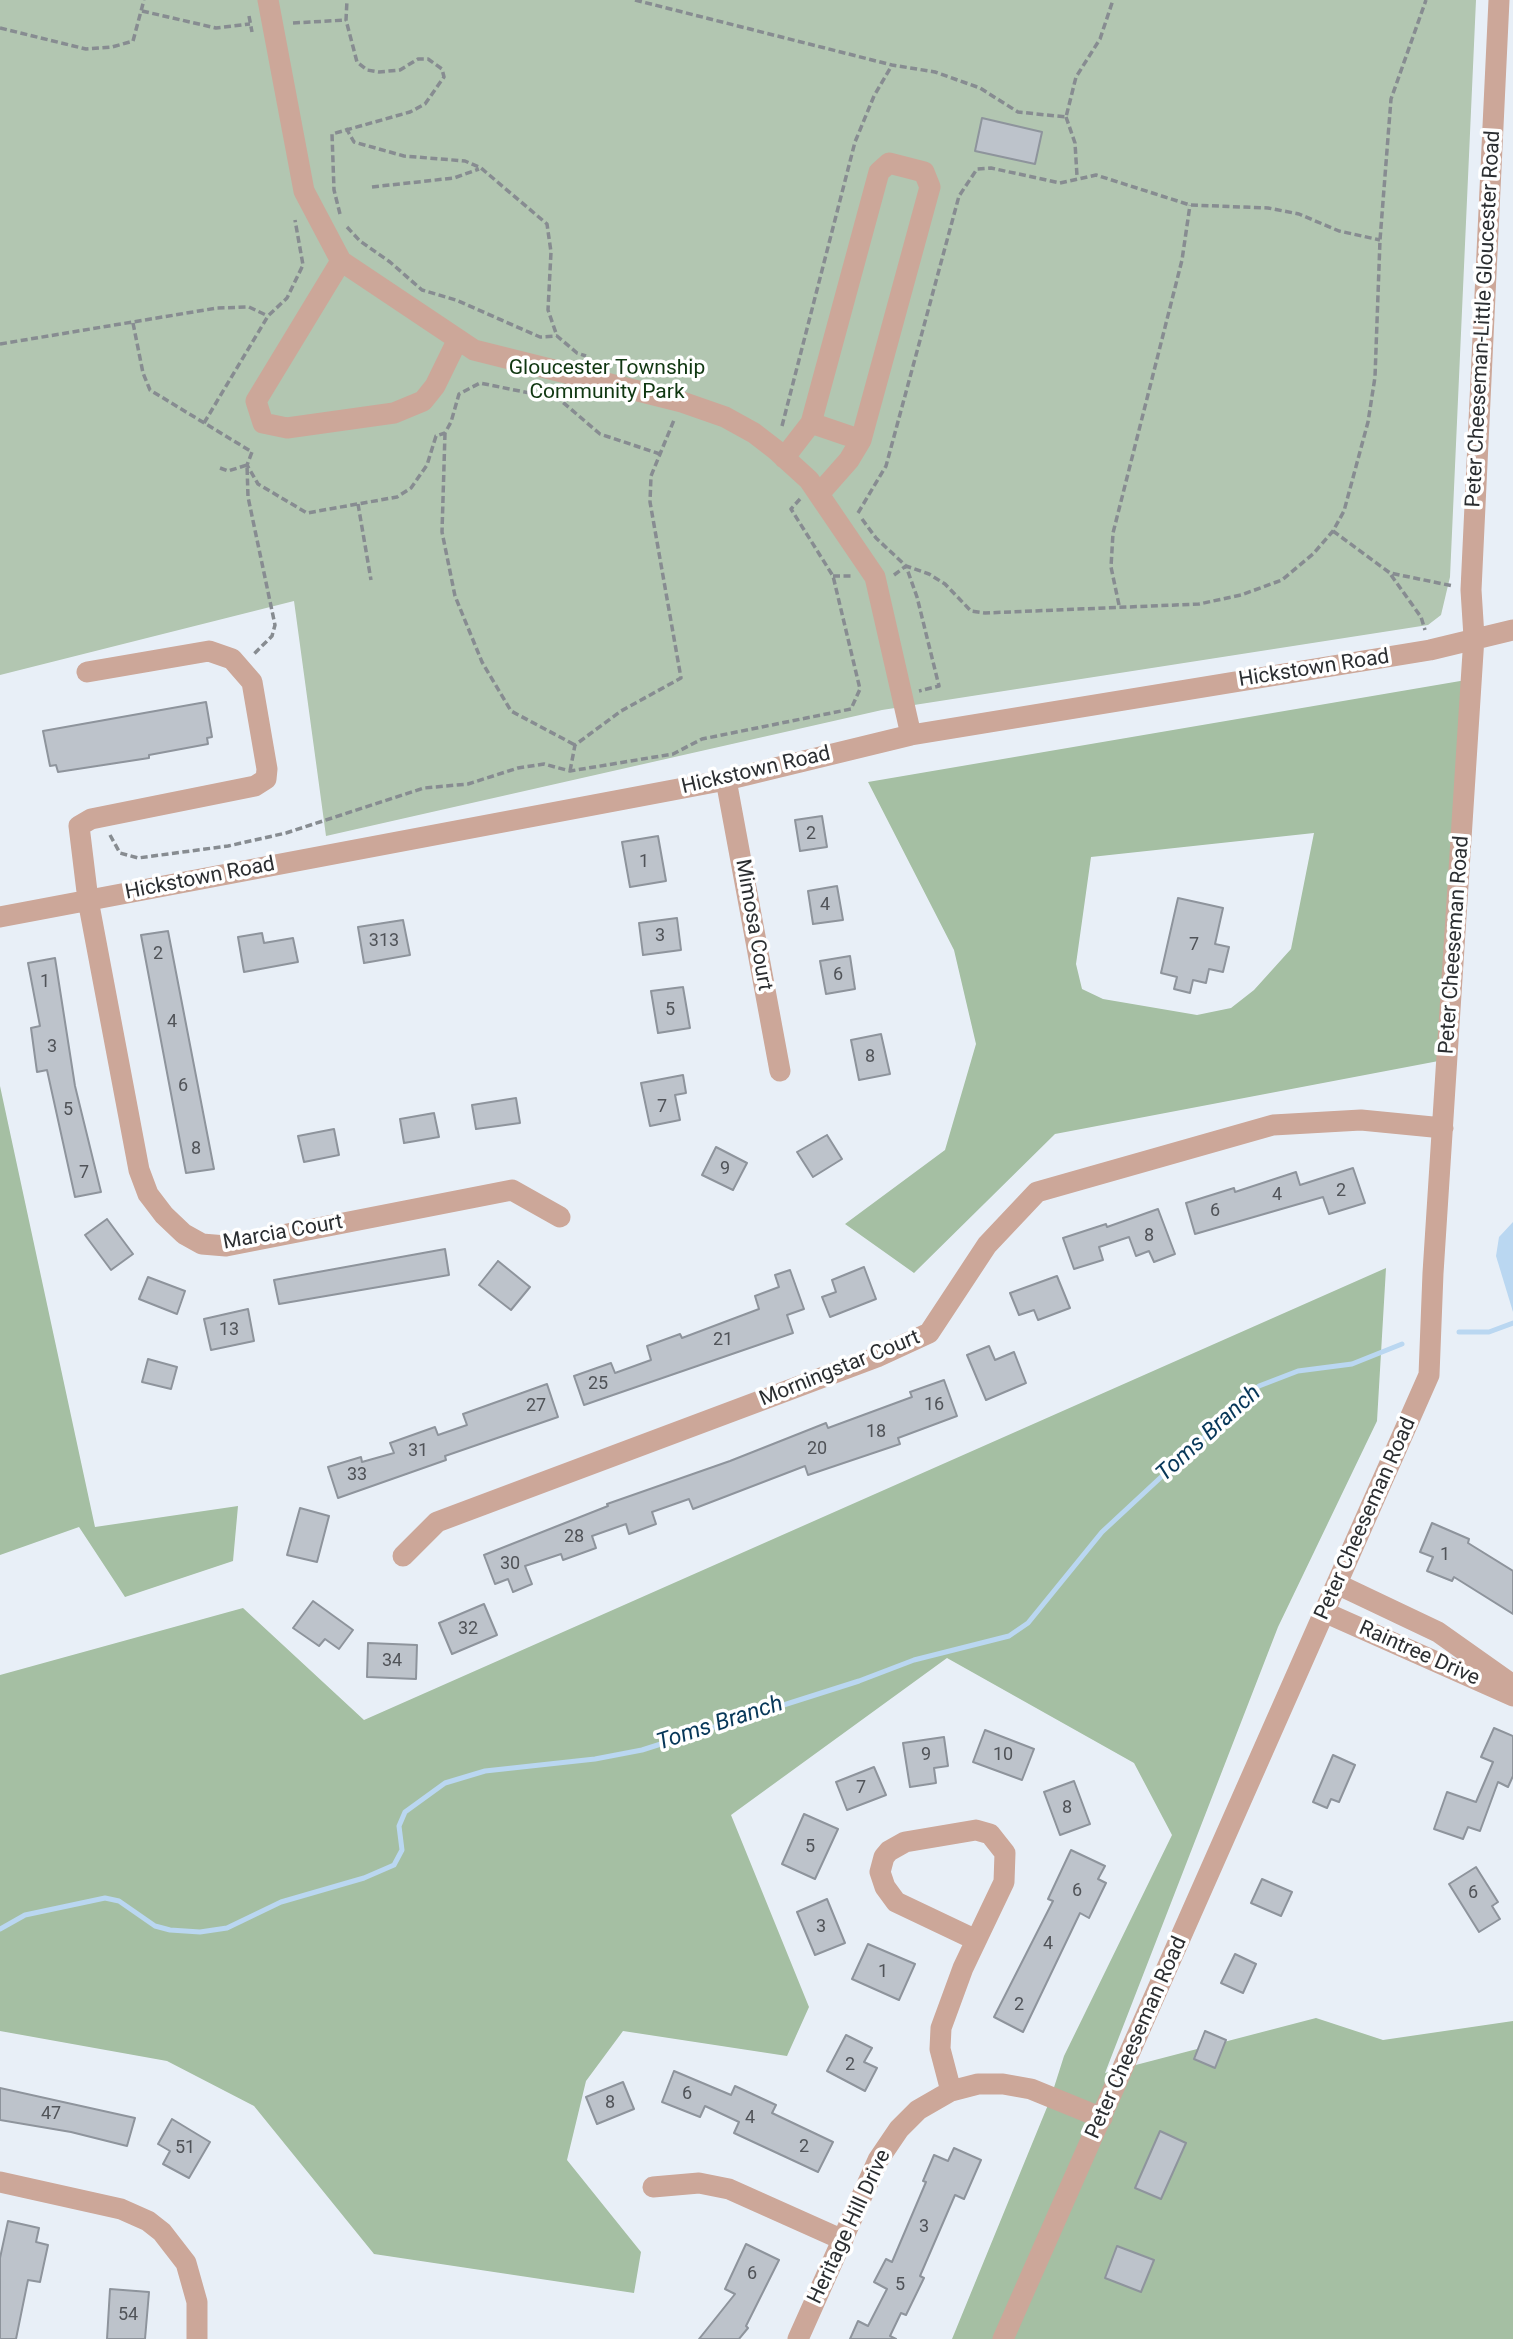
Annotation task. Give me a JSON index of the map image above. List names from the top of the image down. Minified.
{"streets":{"street":["Peter Cheeseman-Little Gloucester Road","Hickstown Road","Mimosa Court","Peter Cheeseman Road","Marcia Court","Morningstar Court","Raintree Drive","Heritage Hill Drive"]},"crossings":[["Peter Cheeseman-Little Gloucester Road","Hickstown Road"],["Peter Cheeseman-Little Gloucester Road","Peter Cheeseman Road"],["Hickstown Road","Mimosa Court"],["Hickstown Road","Peter Cheeseman Road"],["Hickstown Road","Marcia Court"],["Peter Cheeseman Road","Morningstar Court"],["Peter Cheeseman Road","Raintree Drive"],["Peter Cheeseman Road","Heritage Hill Drive"]],"water":["Toms Branch"],"parks":["Gloucester Township Community Park"],"house_numbers":["2","1","4","3","313","7","2","6","1","5","4","3","8","6","7","5","8","9","7","2","4","6","8","13","21","25","16","27","18","20","31","33","28","1","30","32","34","9","10","7","8","5","6","6","3","4","1","2","2","6","8","47","4","2","51","3","6","5","54"]}
